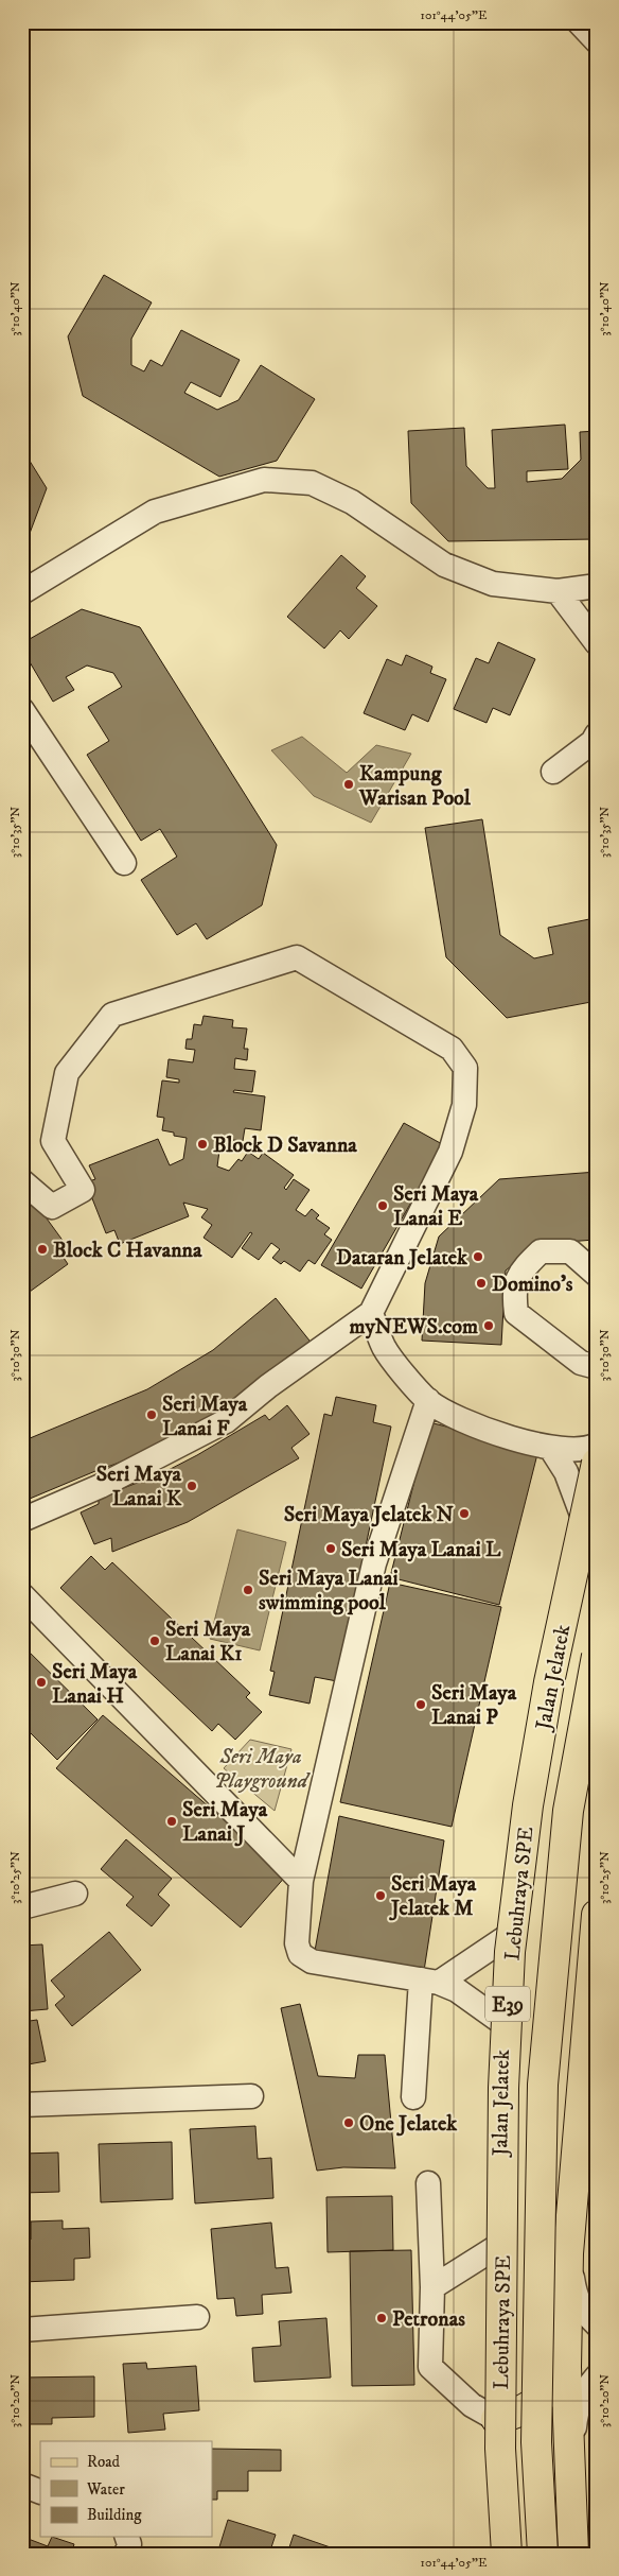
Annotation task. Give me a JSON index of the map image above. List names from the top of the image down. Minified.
{"streets":{"main road":["Jalan Jelatek","Lebuhraya SPE","E39"]},"parks":["Seri Maya Playground"],"places":["Kampung Warisan Pool","Block D Savanna","Seri Maya Lanai E","Block C Havanna","Dataran Jelatek","Domino's","myNEWS.com","Seri Maya Lanai F","Seri Maya Lanai K","Seri Maya Jelatek N","Seri Maya Lanai L","Seri Maya Lanai swimming pool","Seri Maya Lanai K1","Seri Maya Lanai H","Seri Maya Lanai P","Seri Maya Lanai J","Seri Maya Jelatek M","One Jelatek","Petronas"],"legend":["Road","Water","Building"],"coordinates":["101°44'05\"E","3°10'40\"N","3°10'35\"N","3°10'30\"N","3°10'25\"N","3°10'20\"N"]}
